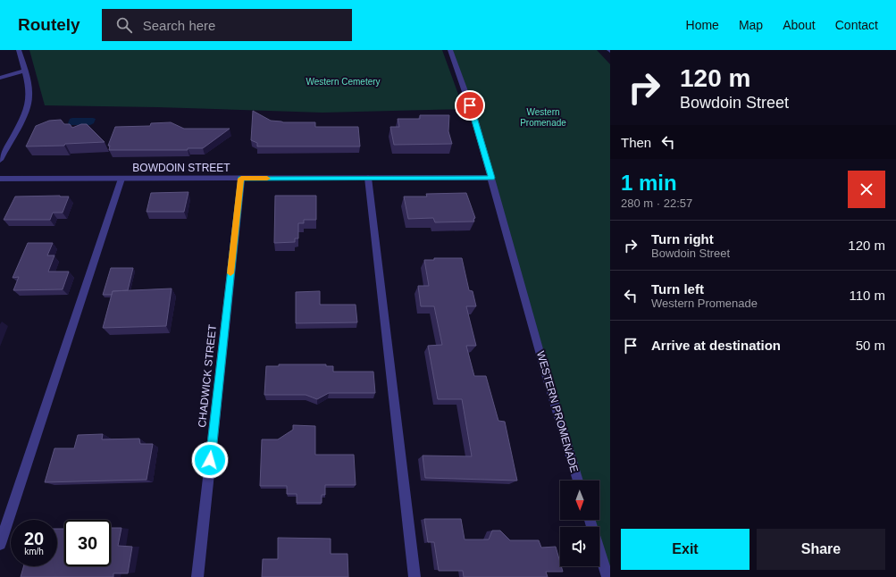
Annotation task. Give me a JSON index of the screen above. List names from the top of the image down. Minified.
{"streets":{"street":["BOWDOIN STREET","CHADWICK STREET","WESTERN PROMENADE"]},"crossings":[["BOWDOIN STREET","CHADWICK STREET"],["BOWDOIN STREET","WESTERN PROMENADE"]],"parks":["Western Cemetery","Western Promenade"],"north":"bottom","page":{"header":"Routely","search":"Search here","nav":["Home","Map","About","Contact"],"turn":["120 m","Bowdoin Street"],"then":"Then","heading":["1 min","280 m · 22:57"],"list":[{"name":"Turn right","note":"Bowdoin Street","value":"120 m"},{"name":"Turn left","note":"Western Promenade","value":"110 m"},{"name":"Arrive at destination","value":"50 m"}],"speed":"20 km/h","limit":"30","buttons":["Exit","Share"]}}
